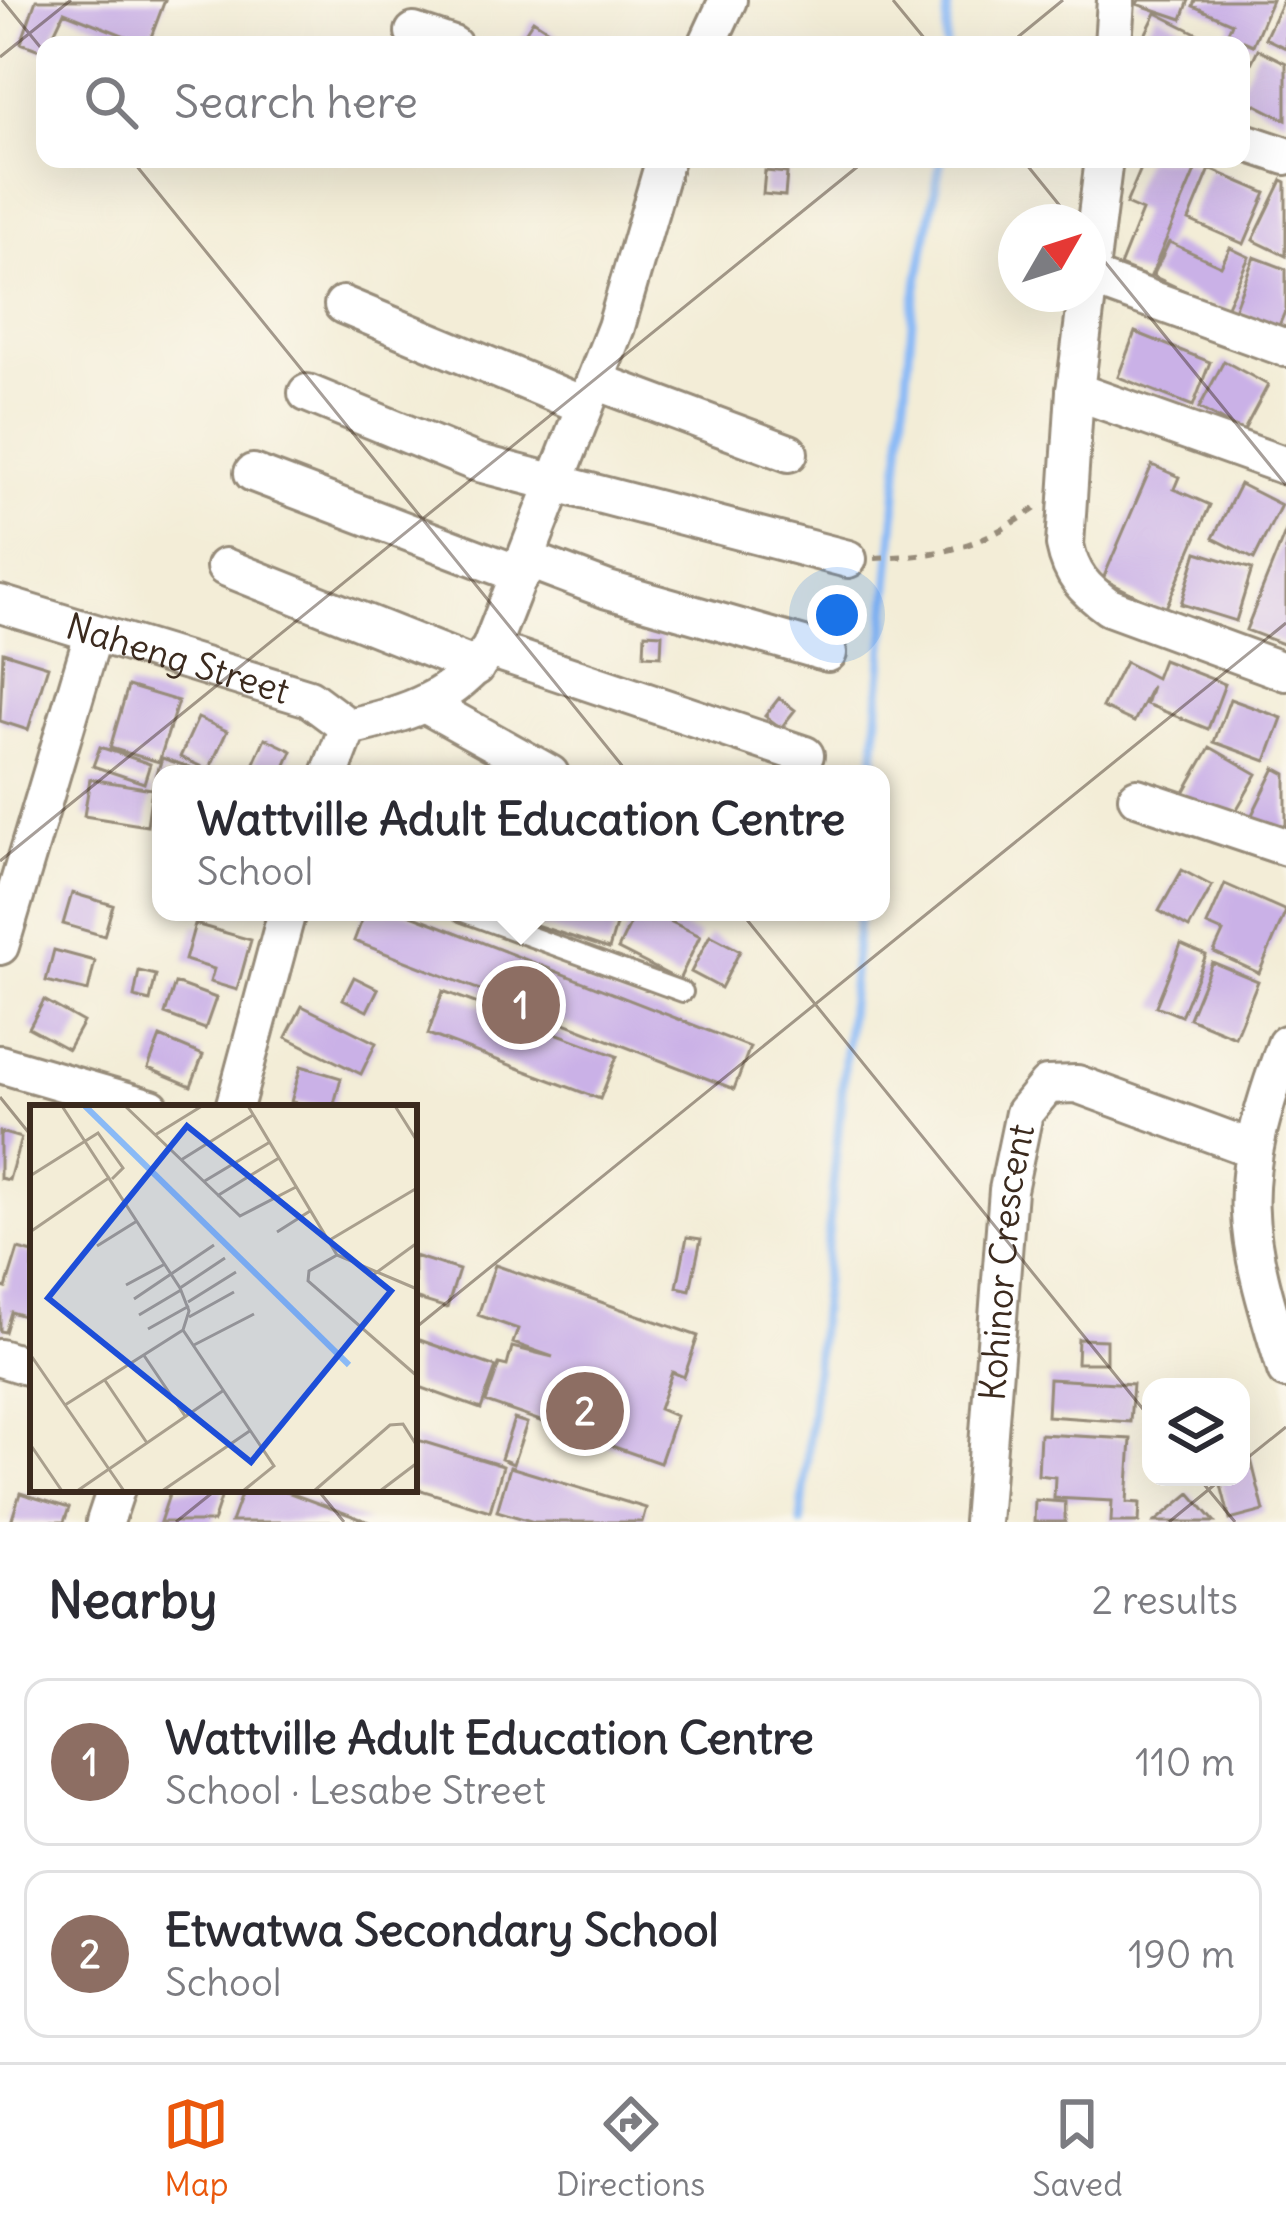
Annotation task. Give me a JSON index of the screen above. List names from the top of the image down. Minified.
{"streets":{"street":["Naheng Street","Kohinor Crescent"]},"north":"top right","page":{"search":"Search here","popup":["Wattville Adult Education Centre","School"],"pins":["1","2"],"heading":["Nearby","2 results"],"list":[{"mark":"1","name":"Wattville Adult Education Centre","note":"School · Lesabe Street","value":"110 m"},{"mark":"2","name":"Etwatwa Secondary School","note":"School","value":"190 m"}],"nav":["Map","Directions","Saved"]}}
